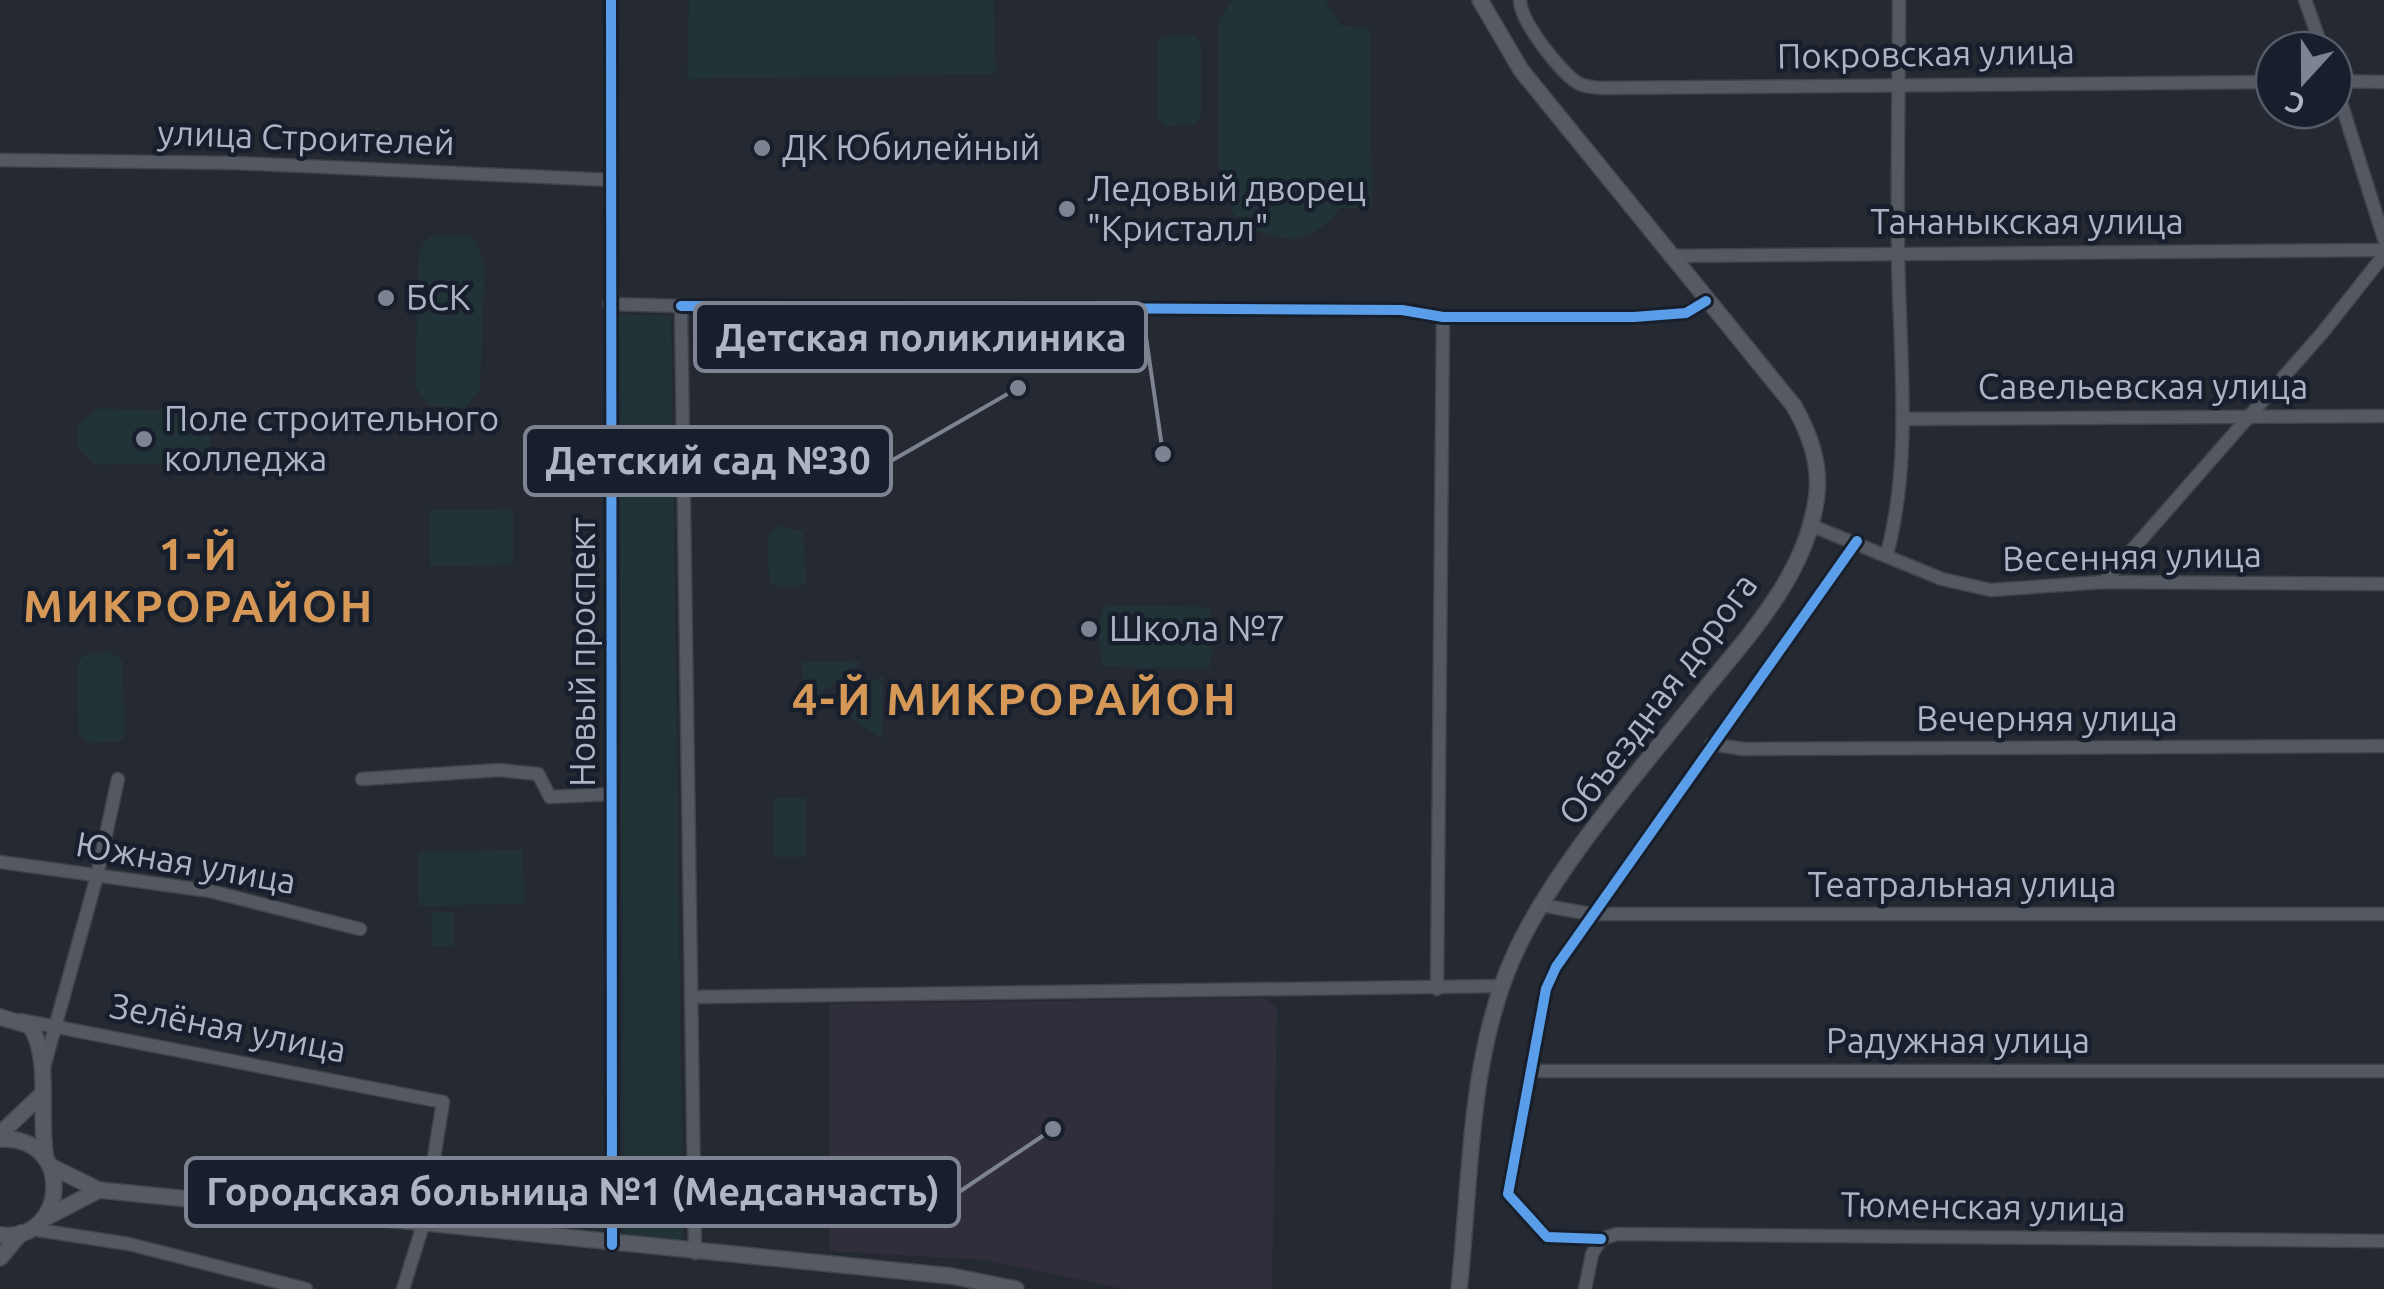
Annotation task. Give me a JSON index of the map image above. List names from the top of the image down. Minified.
{"streets":{"main road":["Объездная дорога","Зелёная улица"],"street":["Покровская улица","улица Строителей","Тананыкская улица","Савельевская улица","Весенняя улица","Новый проспект","Вечерняя улица","Южная улица","Театральная улица","Радужная улица","Тюменская улица"]},"crossings":[["улица Строителей","Новый проспект"],["Тананыкская улица","Объездная дорога"],["Весенняя улица","Объездная дорога"],["Объездная дорога","Театральная улица"],["Радужная улица","Тюменская улица"]],"districts":["1-Й МИКРОРАЙОН","4-Й МИКРОРАЙОН"],"places":["ДК Юбилейный","Ледовый дворец \"Кристалл\"","БСК","Детский сад №30","Поле строительного колледжа","Детская поликлиника","Школа №7","Городская больница №1 (Медсанчасть)"],"north":"bottom"}
